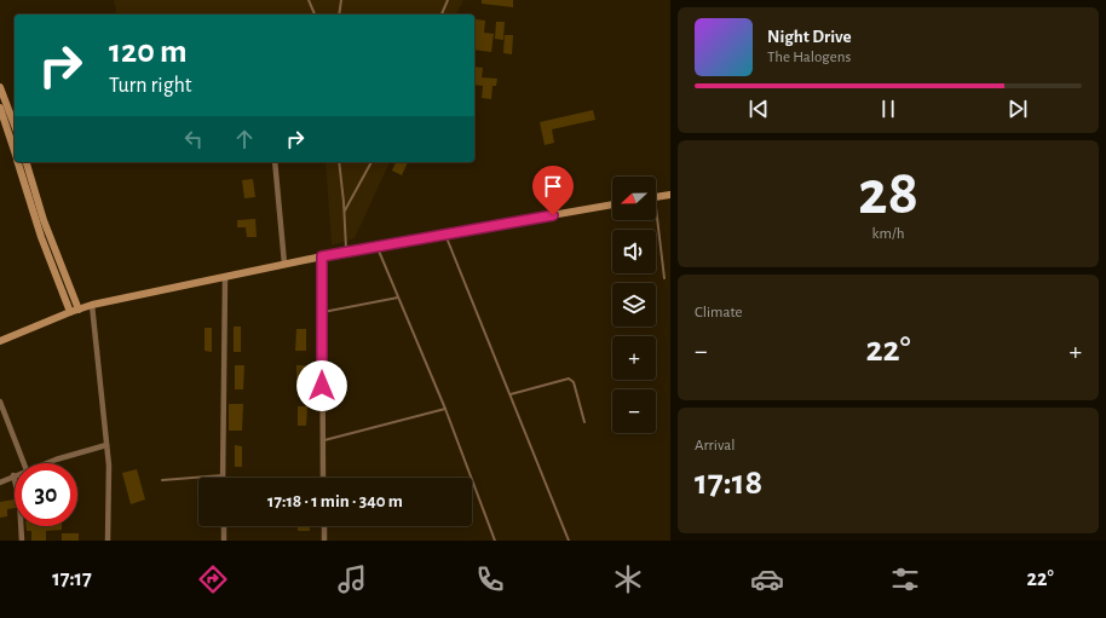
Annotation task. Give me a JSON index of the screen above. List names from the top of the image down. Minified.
{"north":"left","page":{"turn":["120 m","Turn right"],"song":["Night Drive","The Halogens"],"tile":[["28","km/h"],"Climate",["Arrival","17:18"]],"map_buttons":["+","−"],"heat":["−","22°","+"],"limit":"30","trip":"17:18 · 1 min · 340 m","tabs":["17:17","22°"]}}
